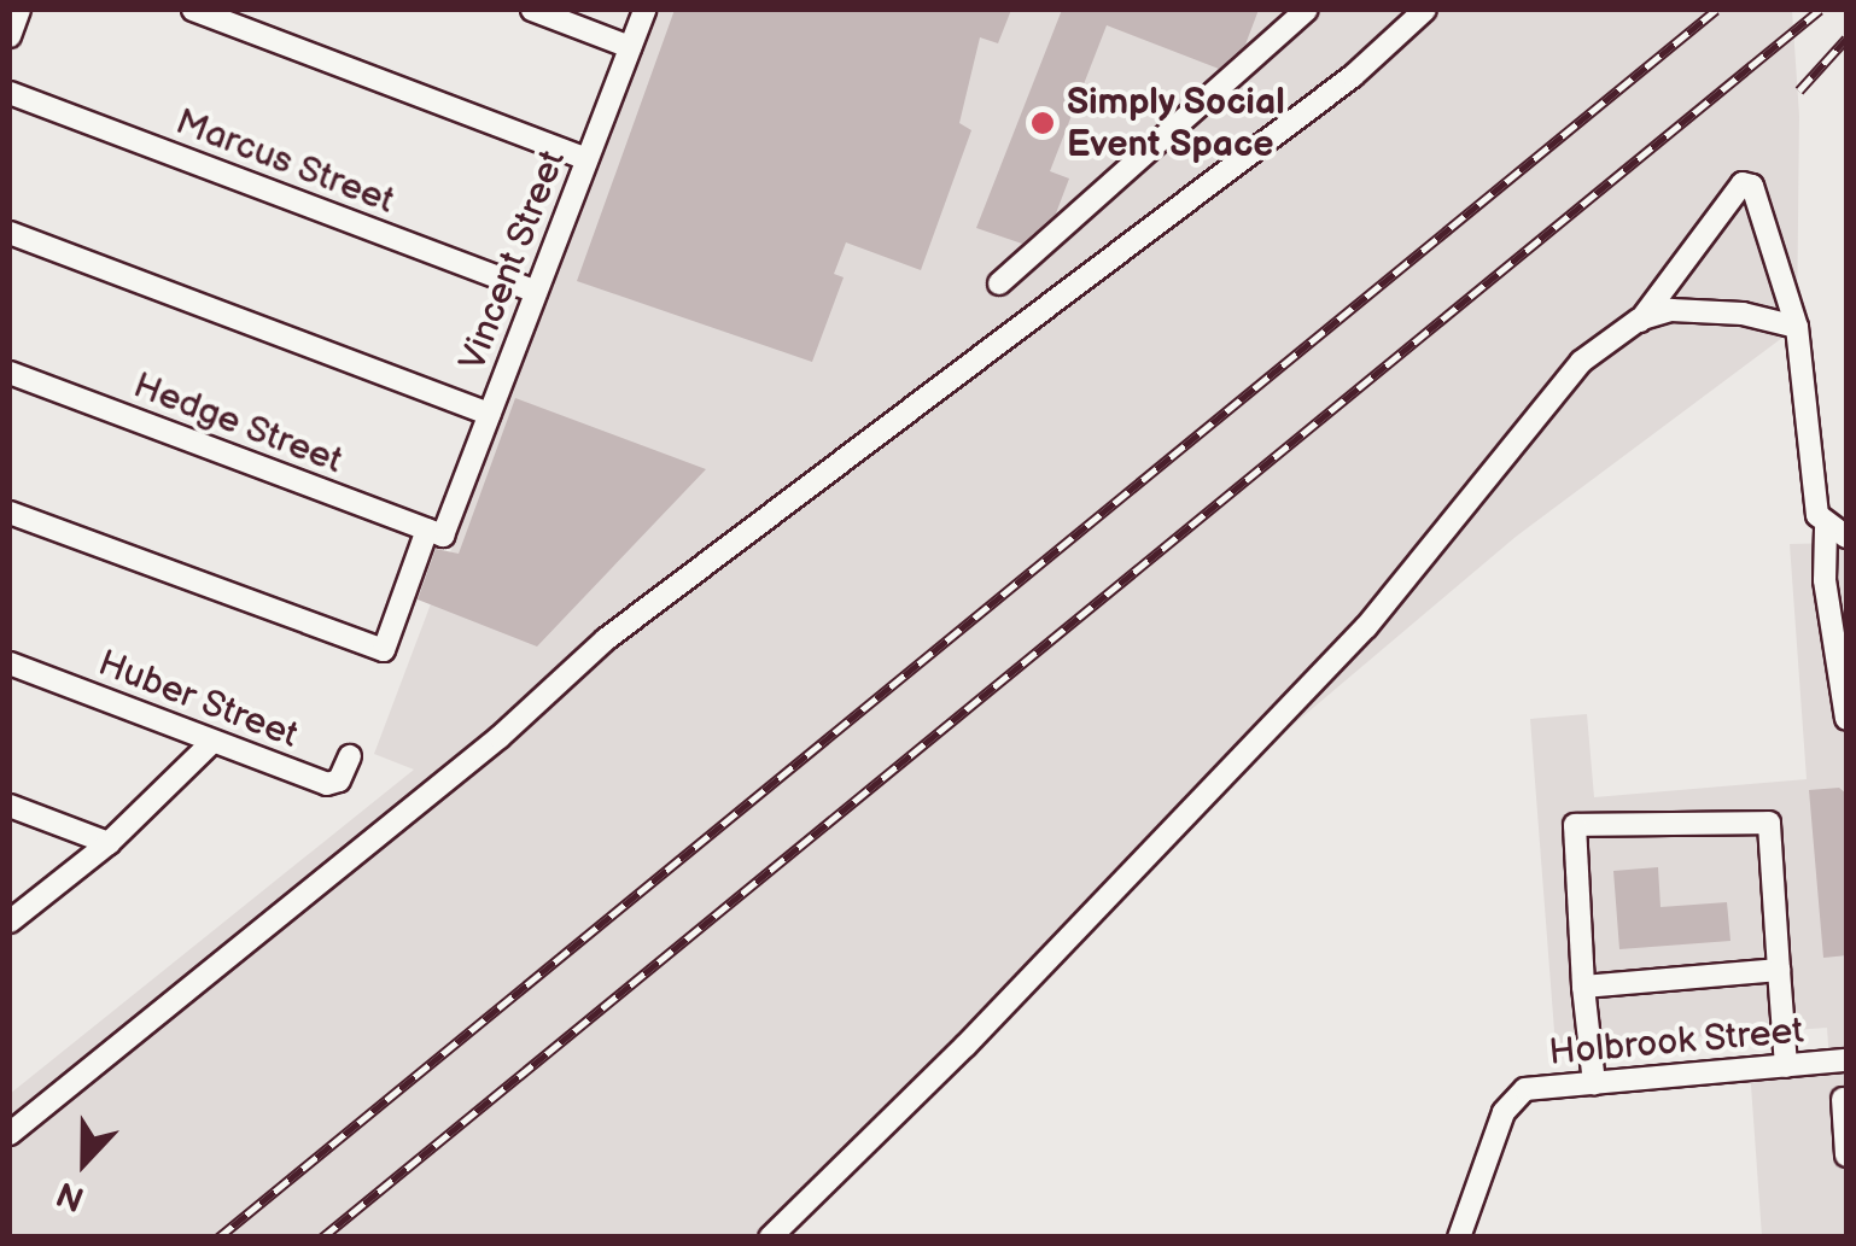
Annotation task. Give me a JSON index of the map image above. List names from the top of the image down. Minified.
{"streets":{"street":["Marcus Street","Vincent Street","Hedge Street","Huber Street","Holbrook Street"]},"crossings":[["Marcus Street","Vincent Street"],["Vincent Street","Hedge Street"]],"places":["Simply Social Event Space"],"north":"bottom"}
